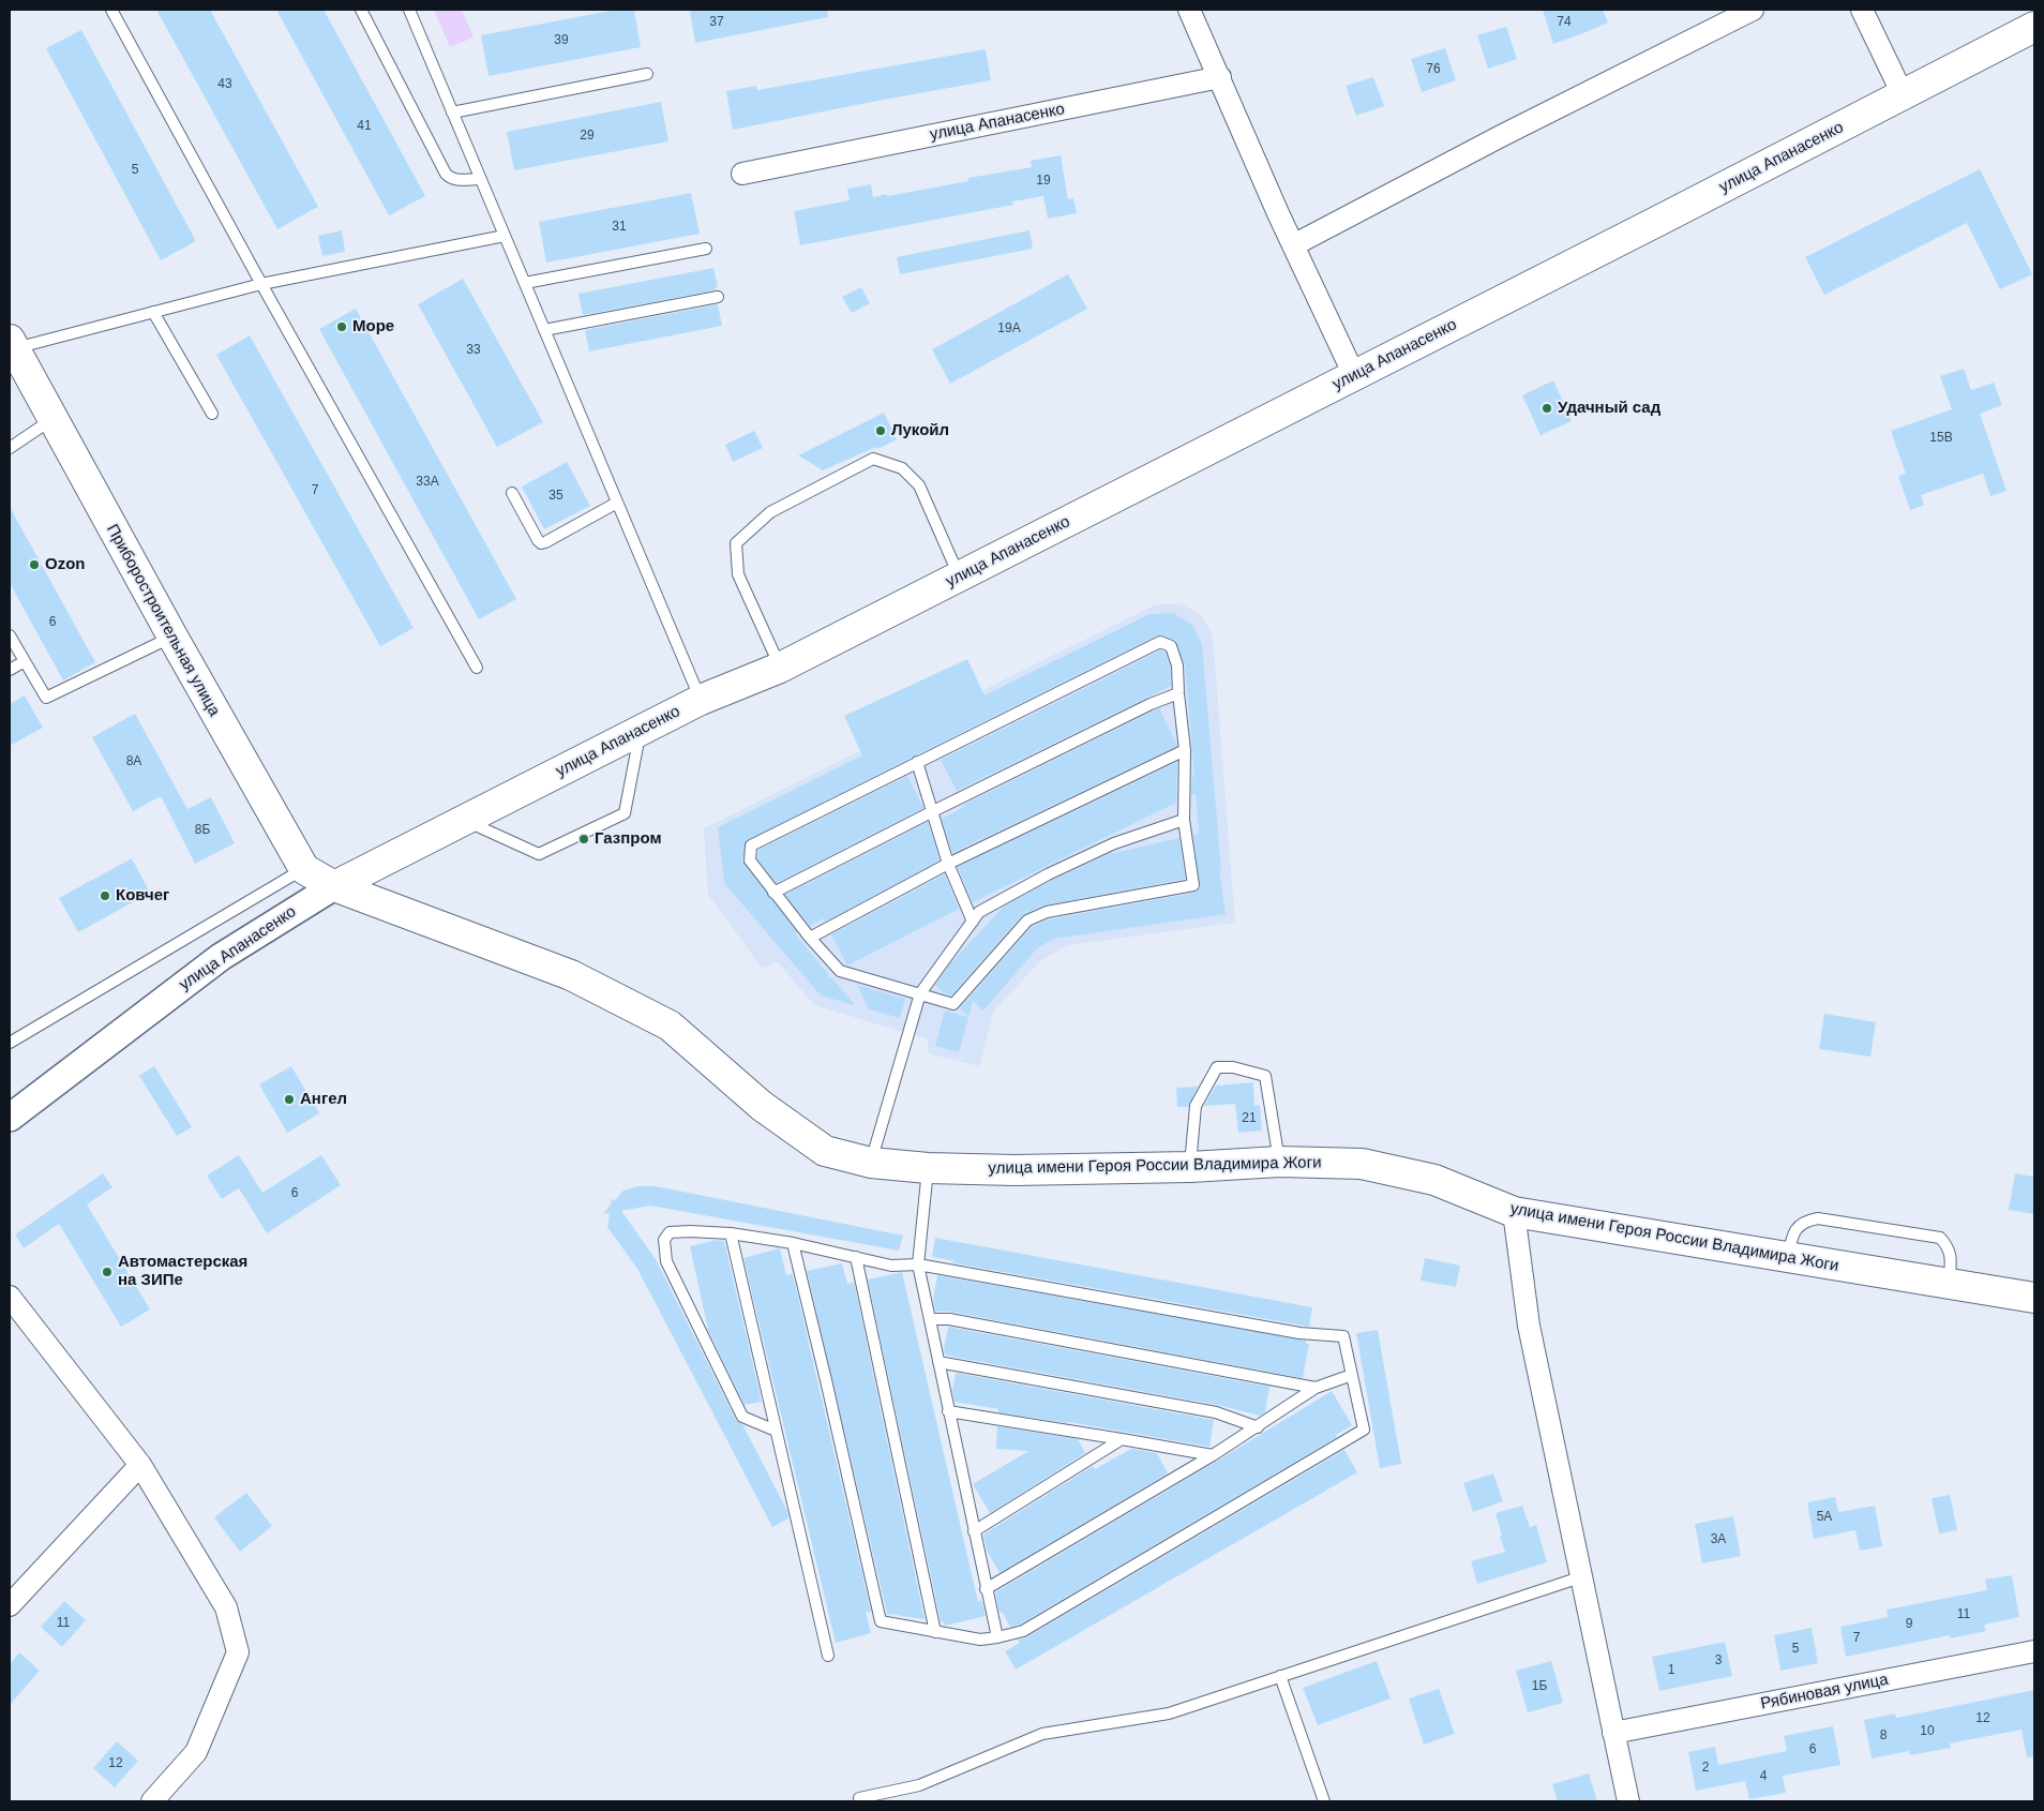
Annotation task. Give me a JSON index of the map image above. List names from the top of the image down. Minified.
{"streets":{"main road":["улица Апанасенко","Приборостроительная улица","улица имени Героя России Владимира Жоги"],"street":["Рябиновая улица"]},"crossings":[["улица Апанасенко","улица имени Героя России Владимира Жоги"]],"places":["Море","Удачный сад","Лукойл","Ozon","Газпром","Ковчег","Ангел","Автомастерская на ЗИПе"],"house_numbers":["37","74","39","76","43","41","29","5","19","31","19А","33","15В","33А","7","35","6","8А","8Б","21","6","5А","3А","11","11","9","7","5","3","1","1Б","12","10","8","6","12","2","4"]}
